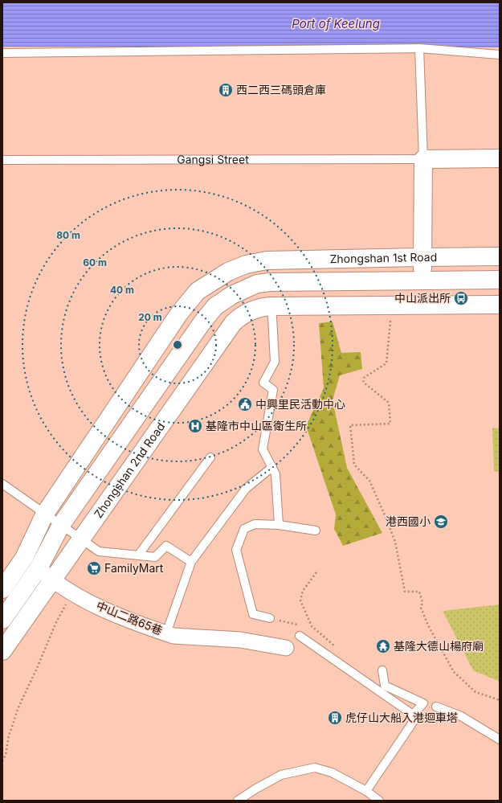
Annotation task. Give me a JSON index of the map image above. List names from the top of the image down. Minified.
{"streets":{"street":["Gangsi Street","Zhongshan 1st Road","Zhongshan 2nd Road","中山二路65巷"]},"crossings":[["Zhongshan 2nd Road","中山二路65巷"]],"water":["Port of Keelung"],"places":{"building":["西二西三碼頭倉庫","虎仔山大船入港迴車塔"],"bus stop":["中山派出所"],"public building":["中興里民活動中心"],"hospital":["基隆市中山區衛生所"],"school or university":["港西國小"],"supermarket":["FamilyMart"],"temple":["基隆大德山楊府廟"]},"rings":["80 m","60 m","40 m","20 m"]}
